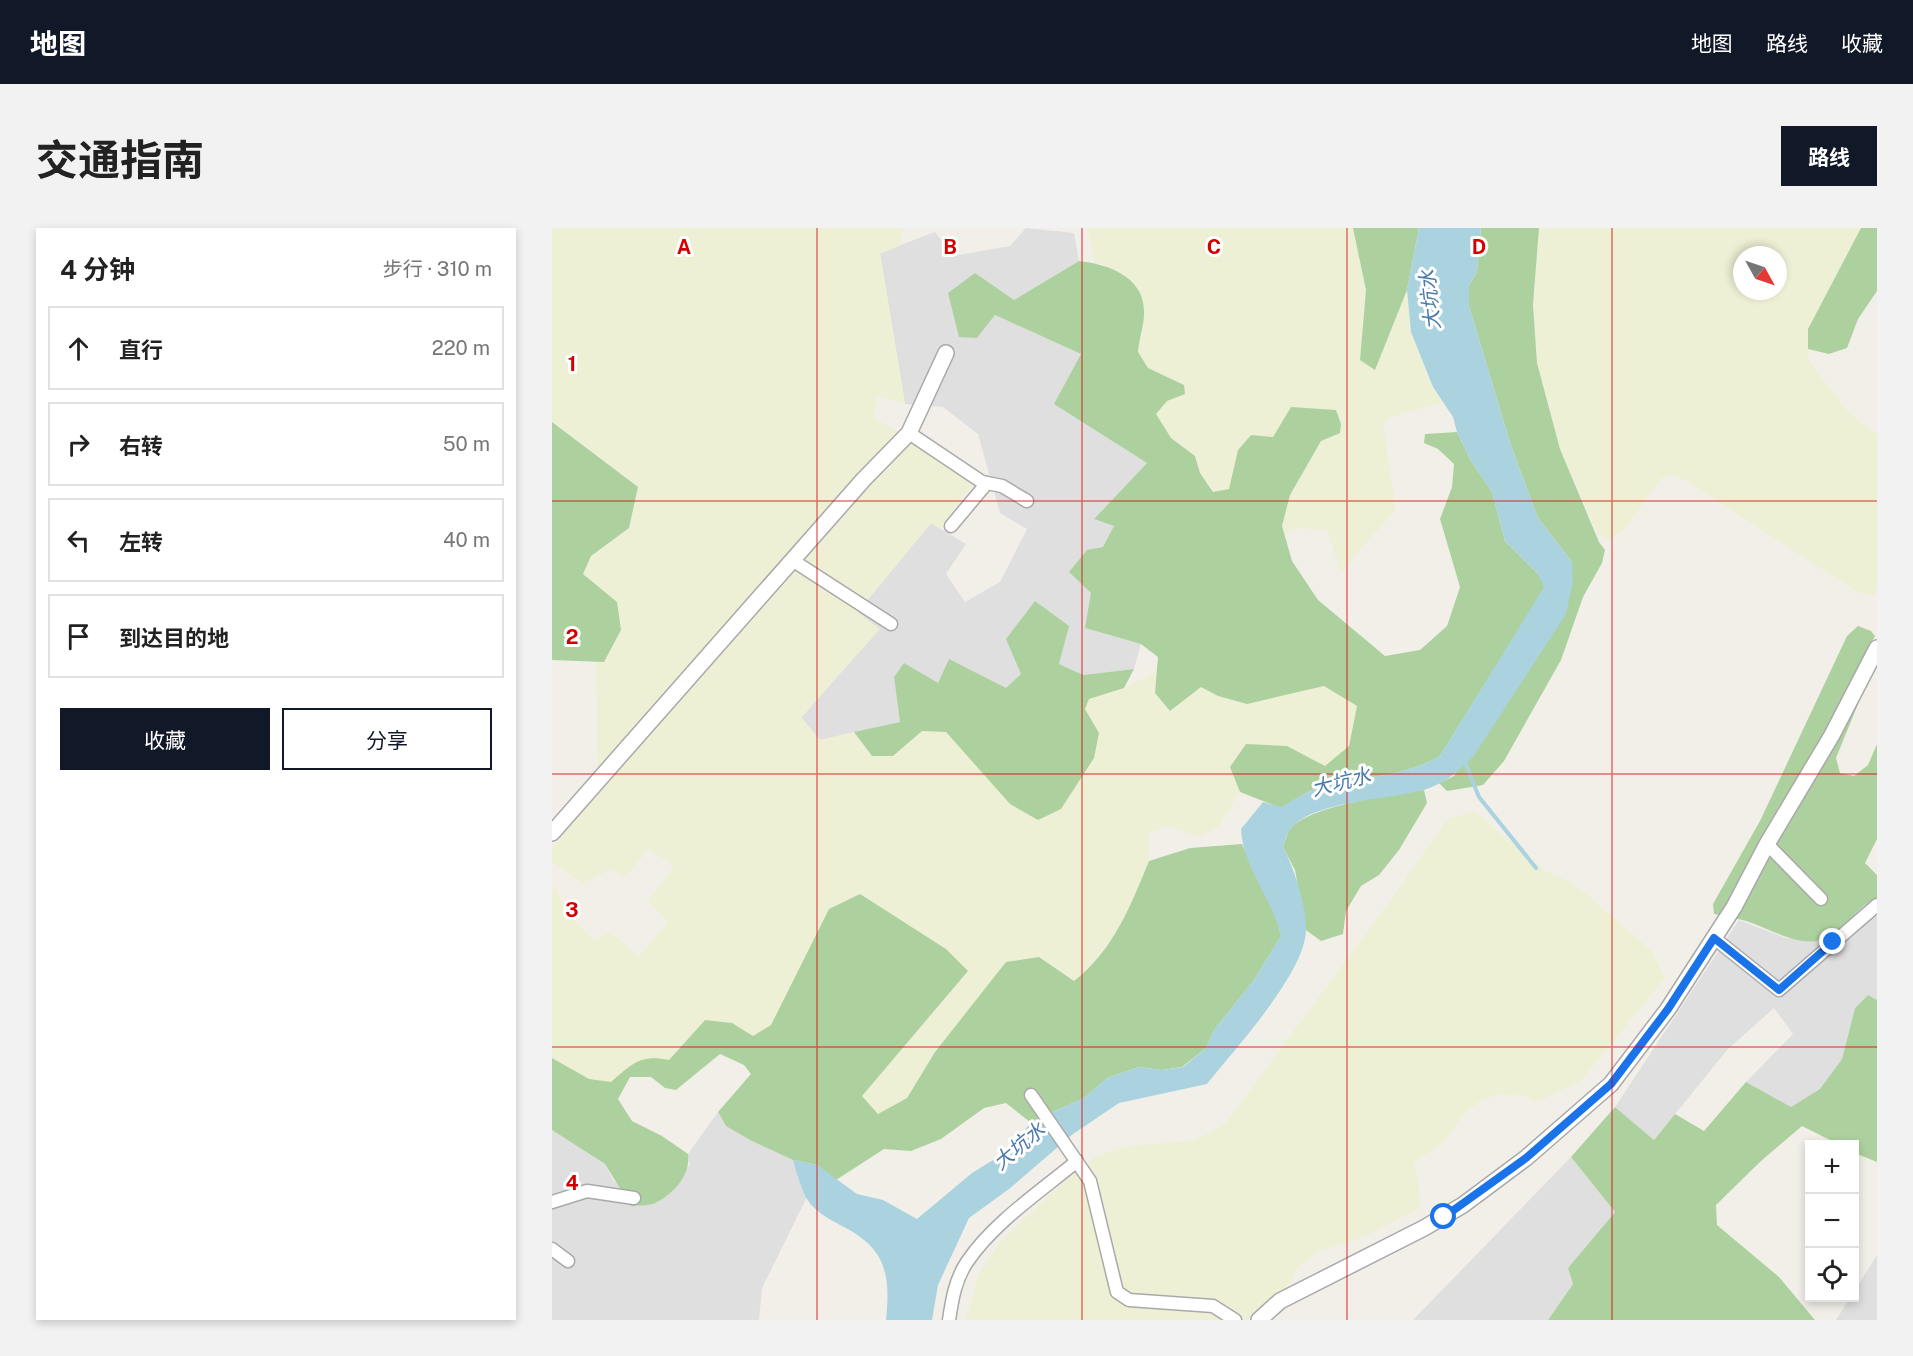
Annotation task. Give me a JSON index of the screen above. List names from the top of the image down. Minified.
{"water":["大坑水"],"north":"bottom right","page":{"header":"地图","nav":["地图","路线","收藏"],"title":"交通指南","buttons":["路线",["收藏","分享"]],"heading":["4 分钟","步行 · 310 m"],"list":[["直行","220 m"],["右转","50 m"],["左转","40 m"],"到达目的地"],"map_buttons":["+","−"]},"grid":{"columns":["A","B","C","D"],"rows":["1","2","3","4"]}}
